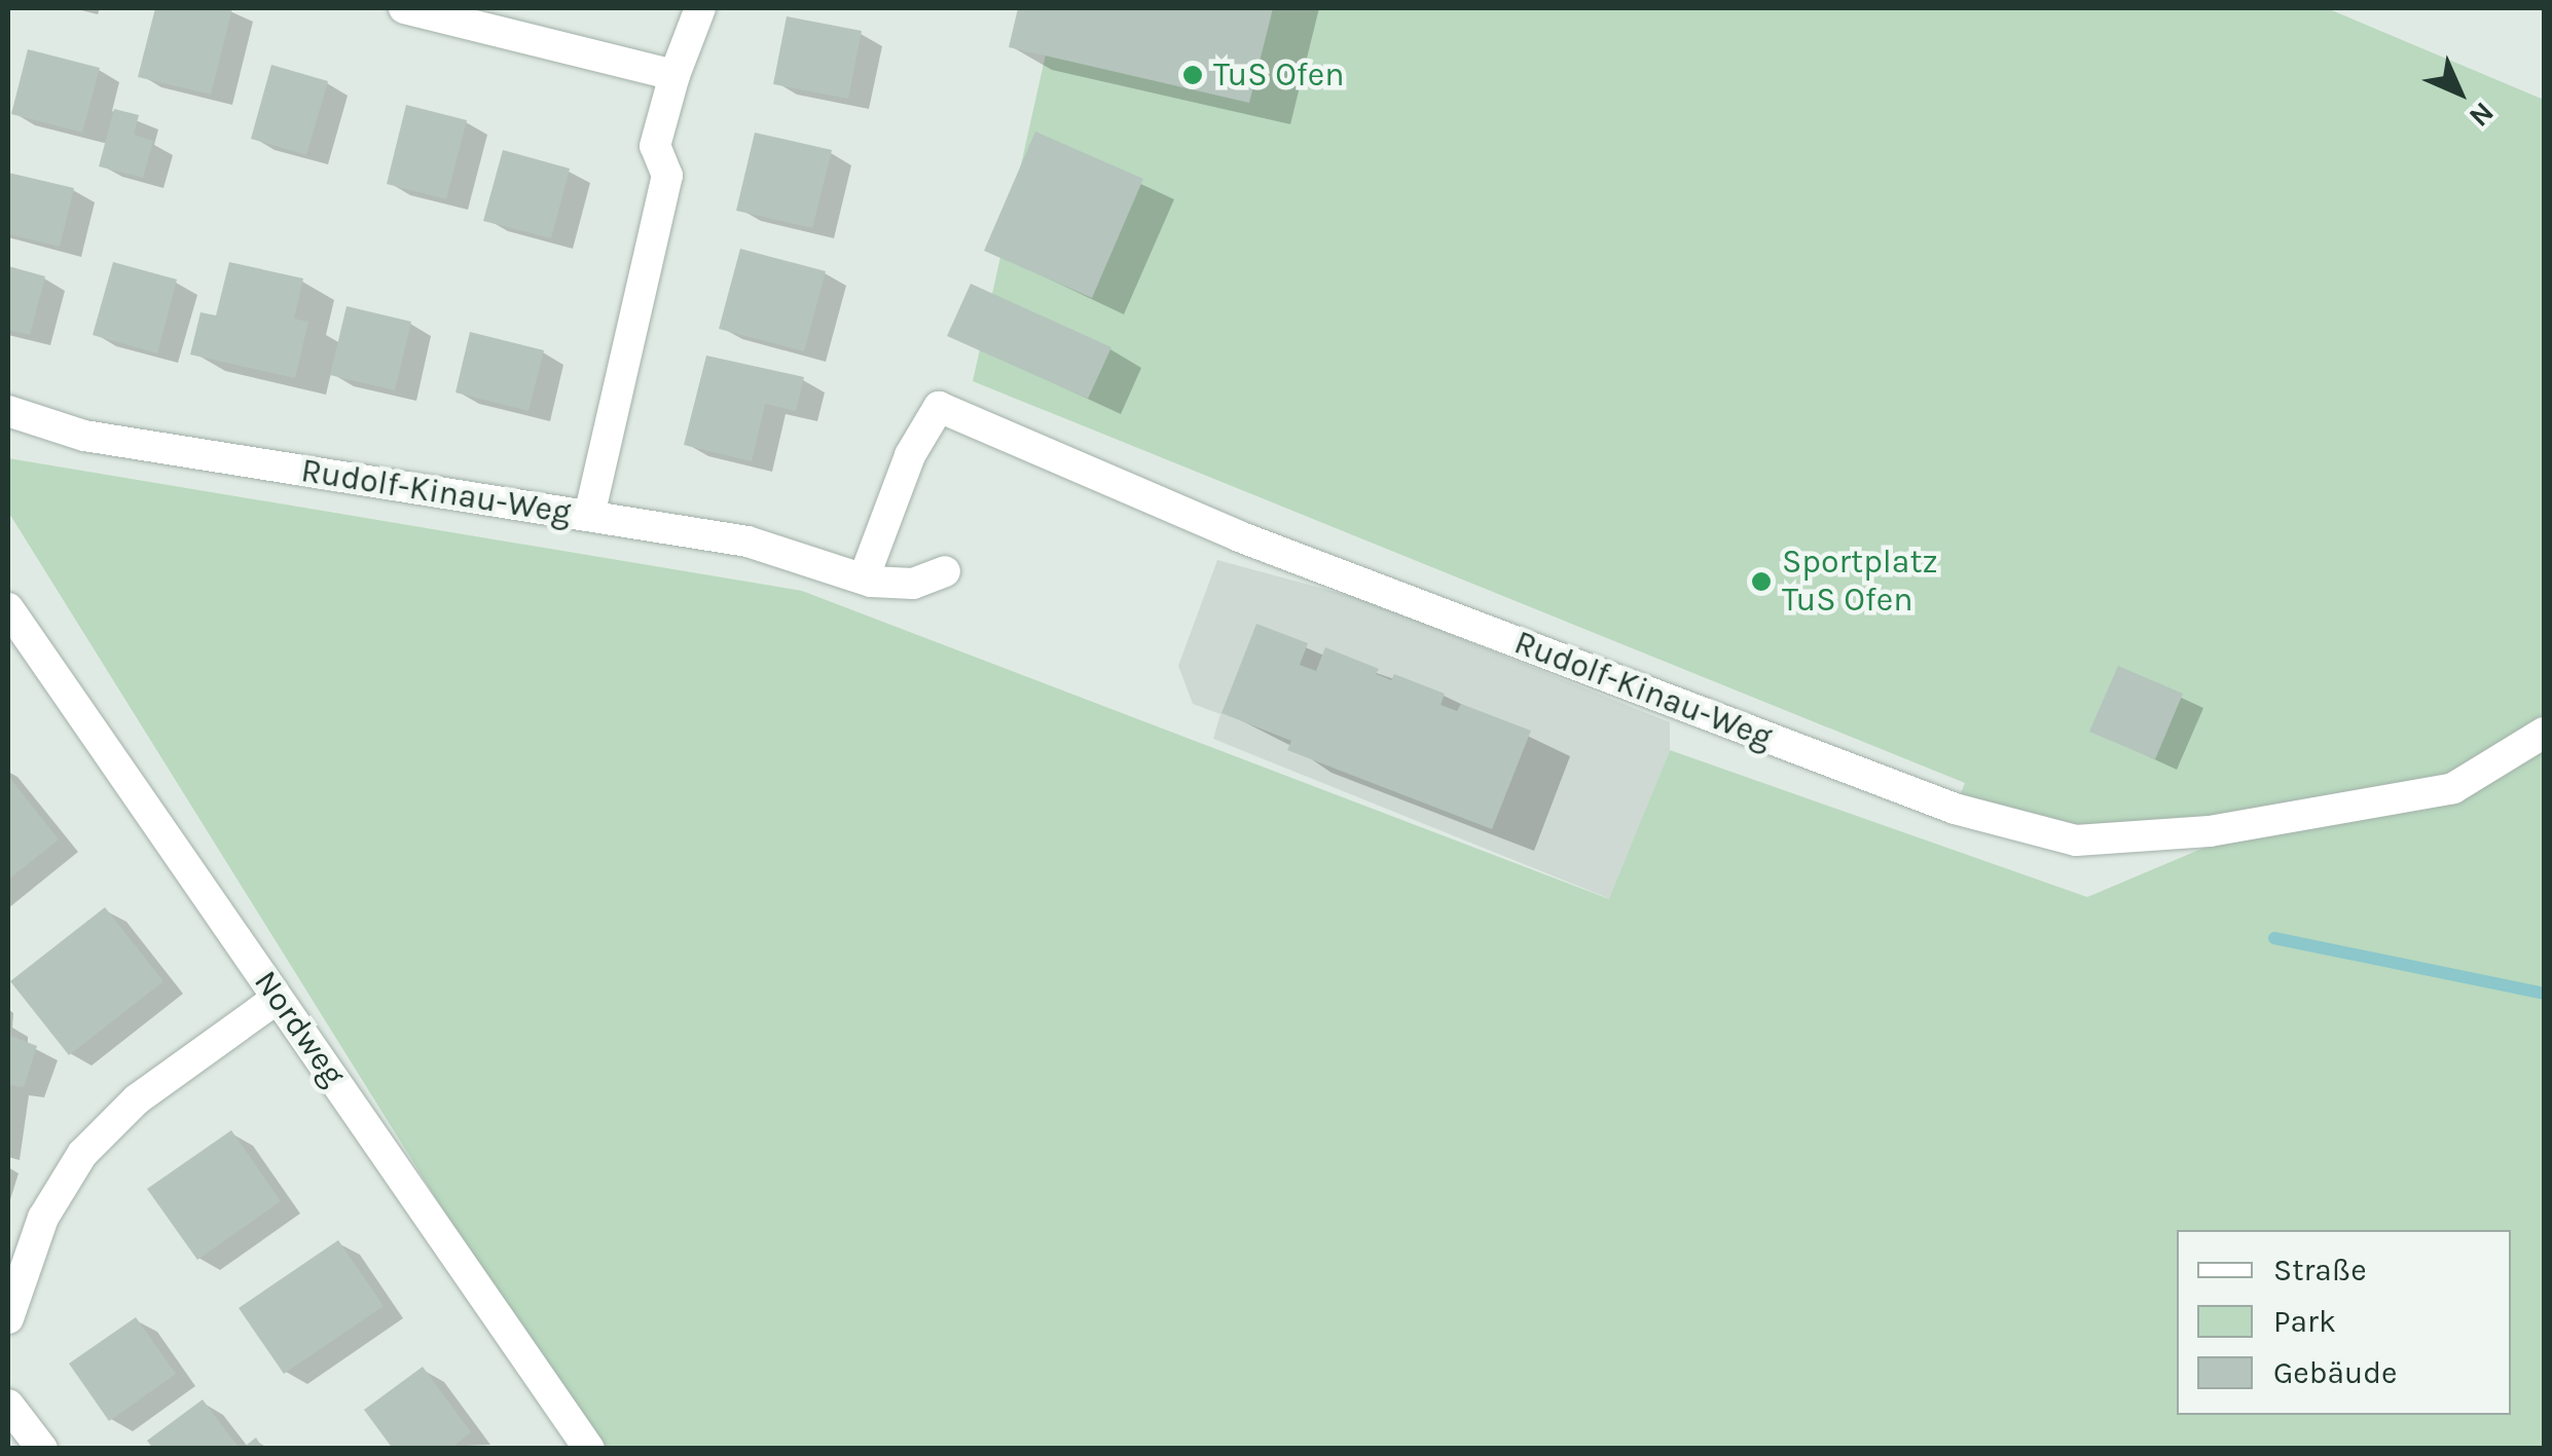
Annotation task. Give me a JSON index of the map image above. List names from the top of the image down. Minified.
{"streets":{"street":["Rudolf-Kinau-Weg","Nordweg"]},"places":["TuS Ofen","Sportplatz TuS Ofen"],"legend":["Straße","Park","Gebäude"],"north":"bottom right"}
